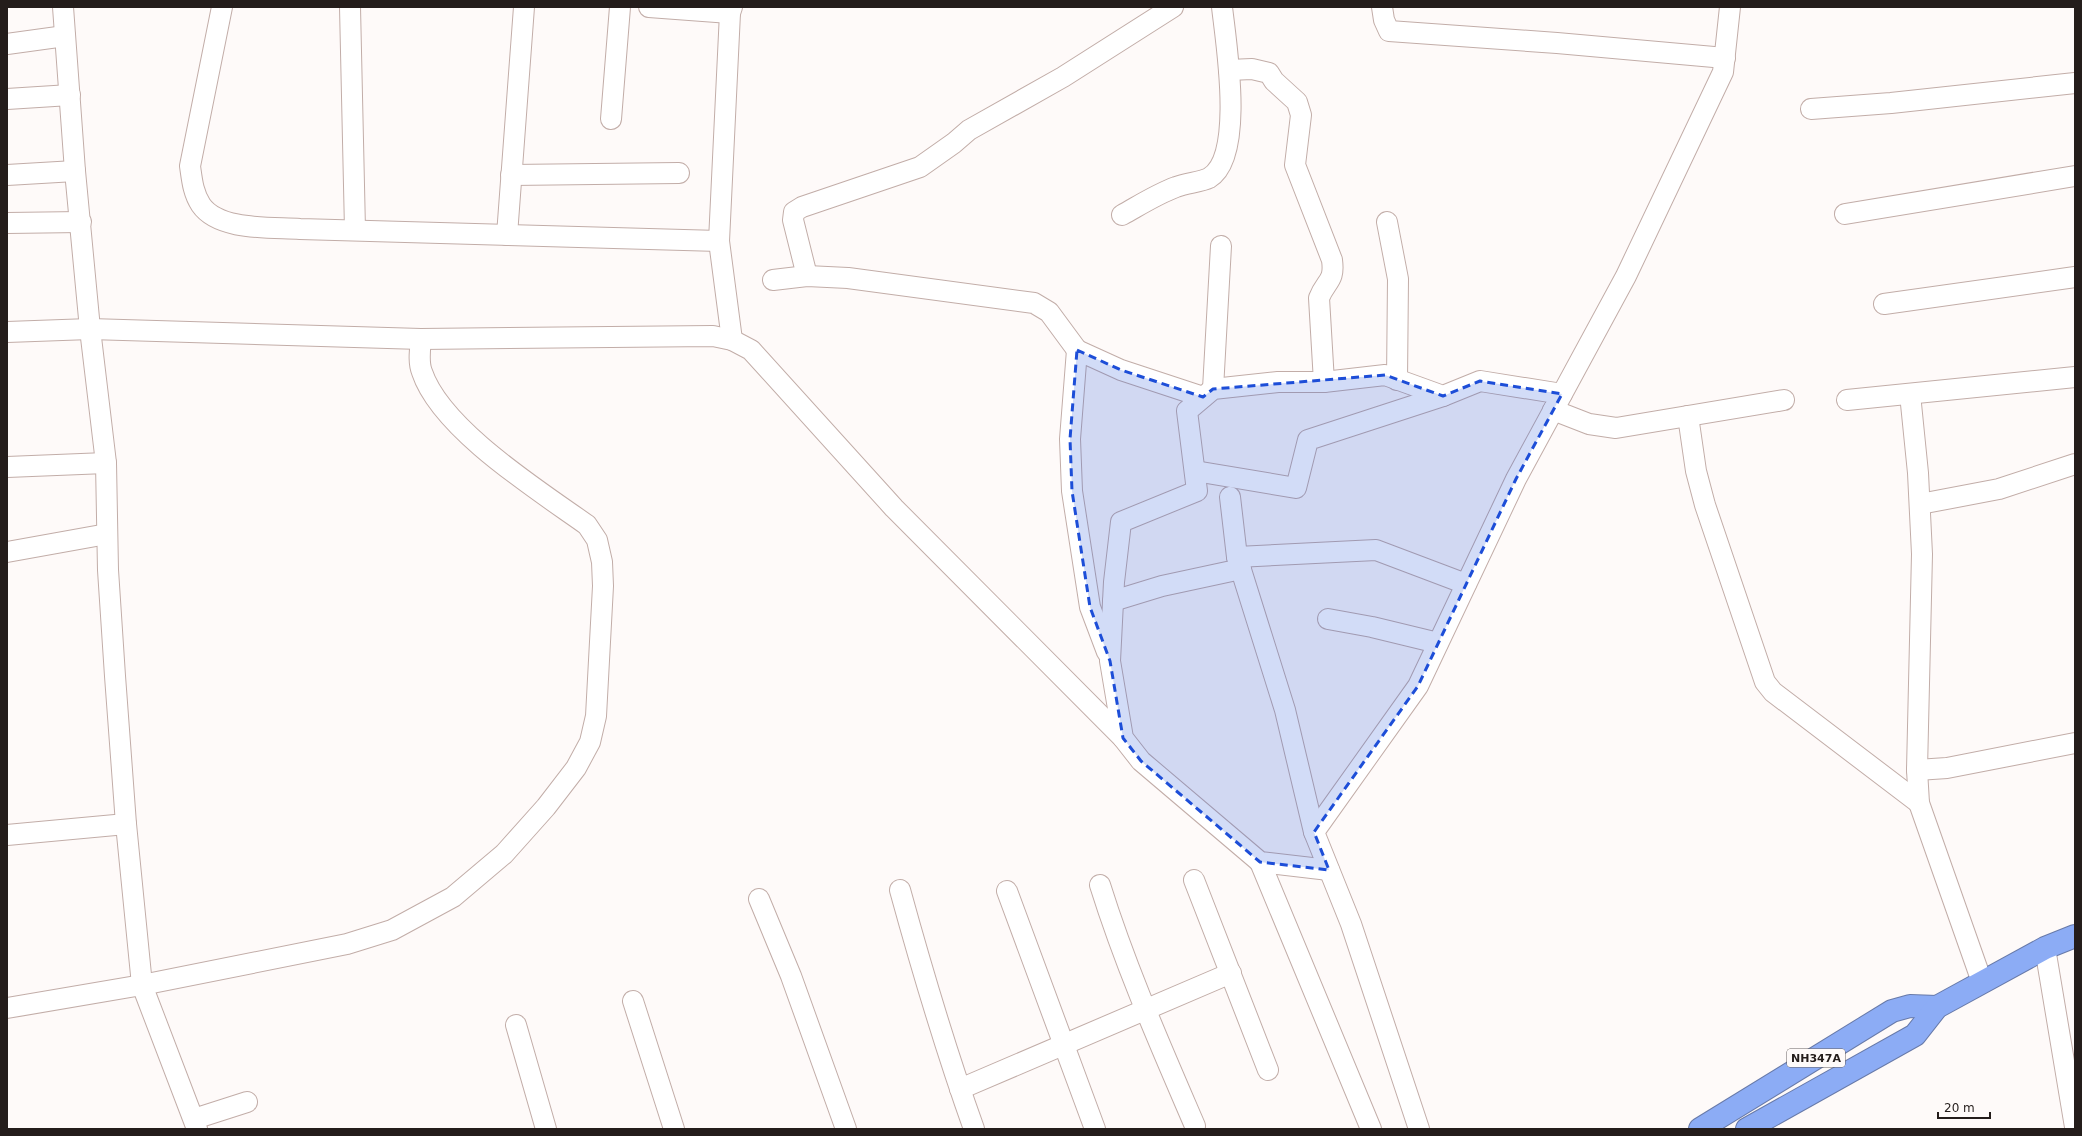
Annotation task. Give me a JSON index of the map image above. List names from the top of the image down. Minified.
{"streets":{"highway":["NH347A"]},"scale_bar":"20 m"}
